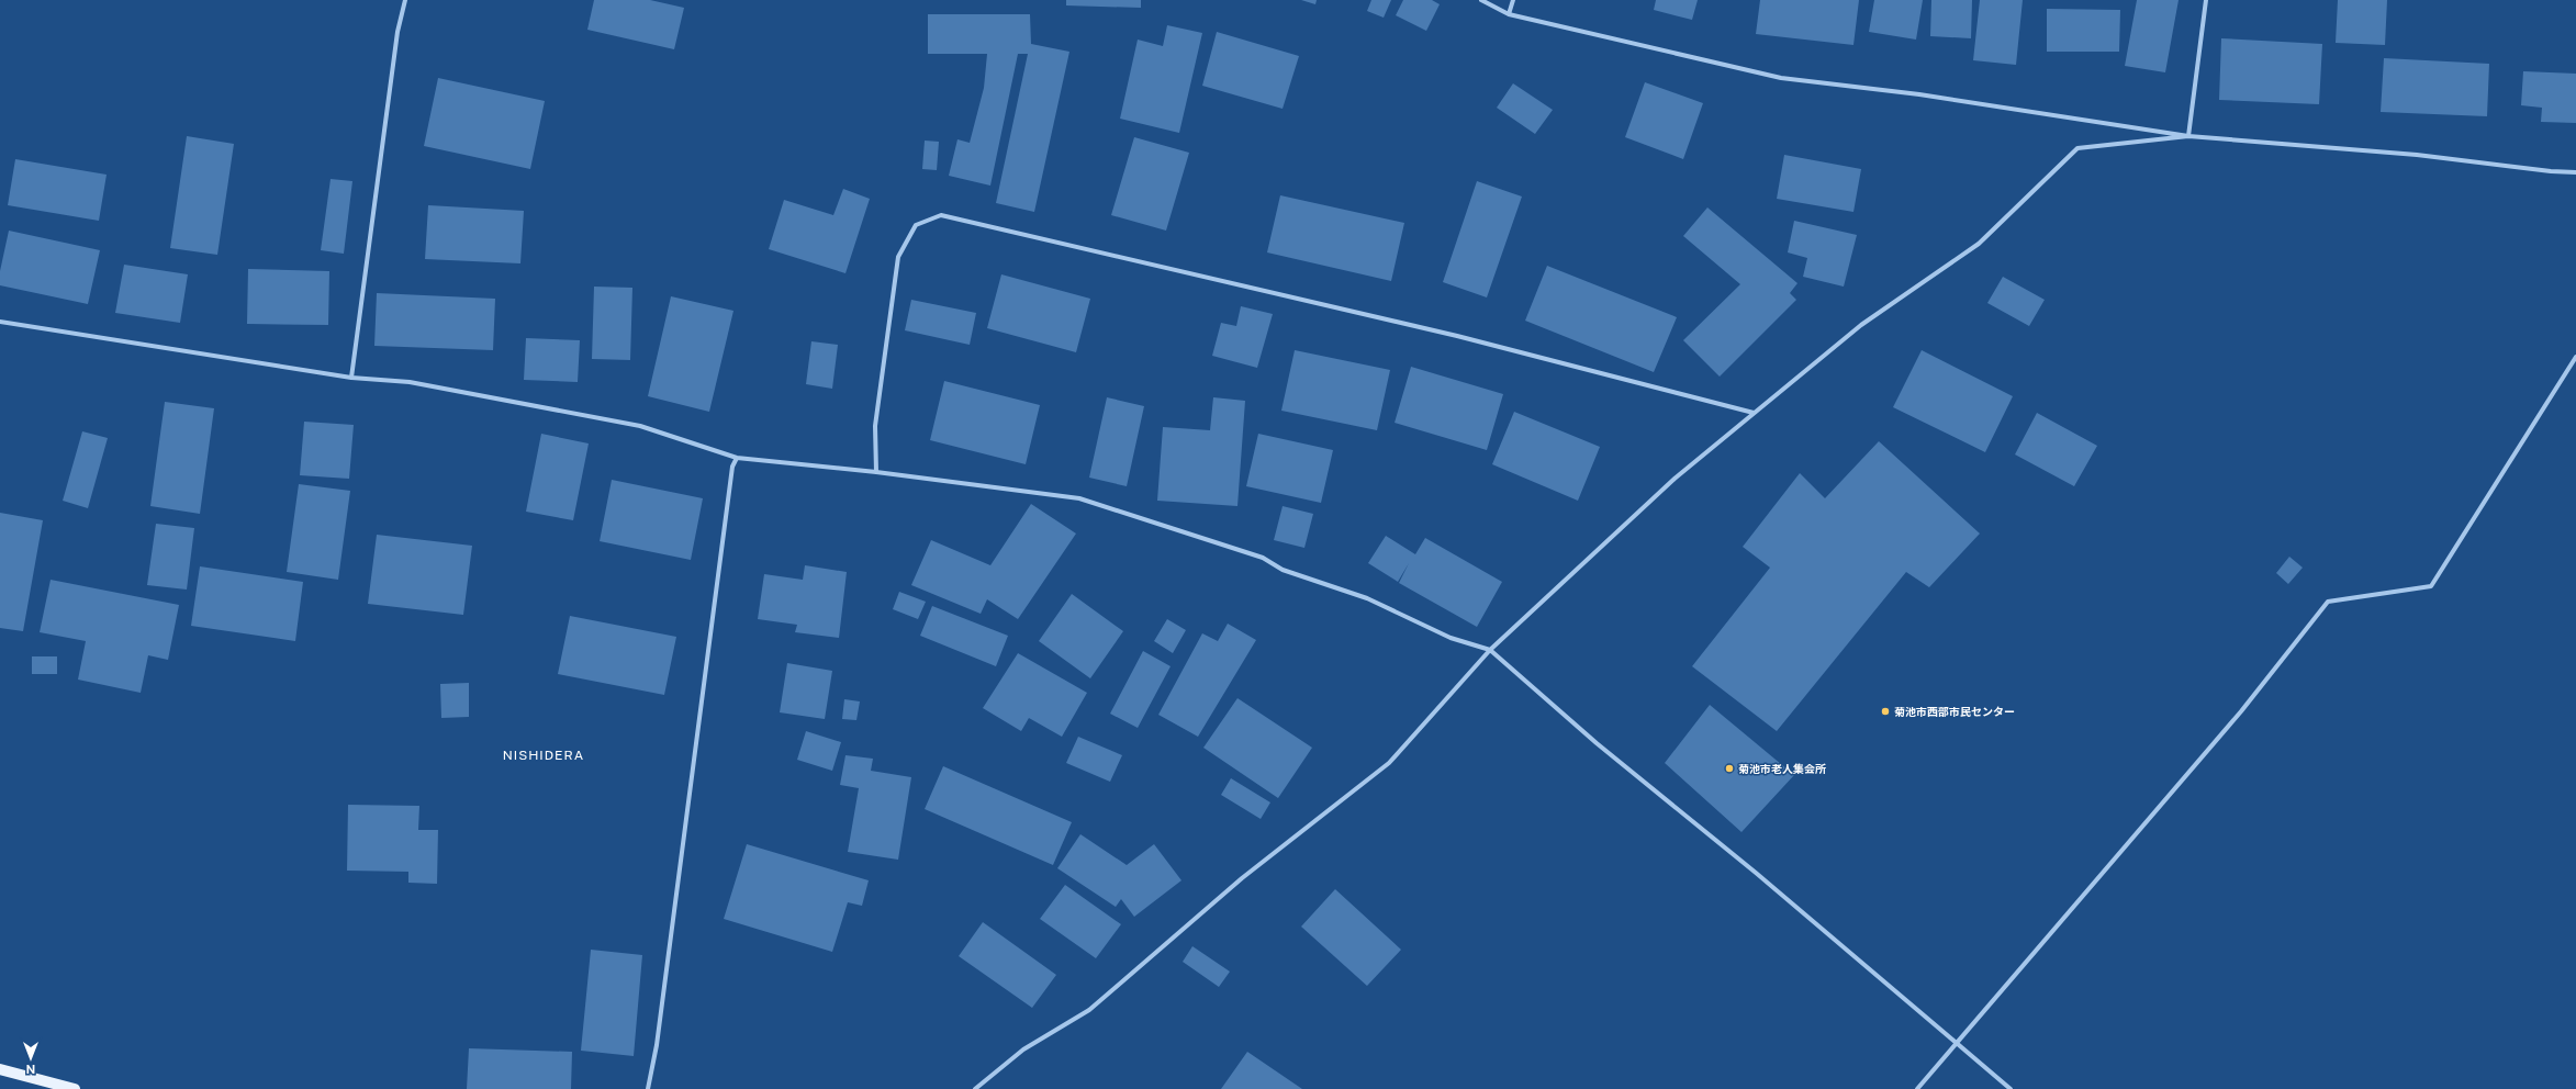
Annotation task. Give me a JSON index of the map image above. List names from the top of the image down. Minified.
{"districts":["NISHIDERA"],"places":["菊池市西部市民センター","菊池市老人集会所"],"north":"bottom"}
